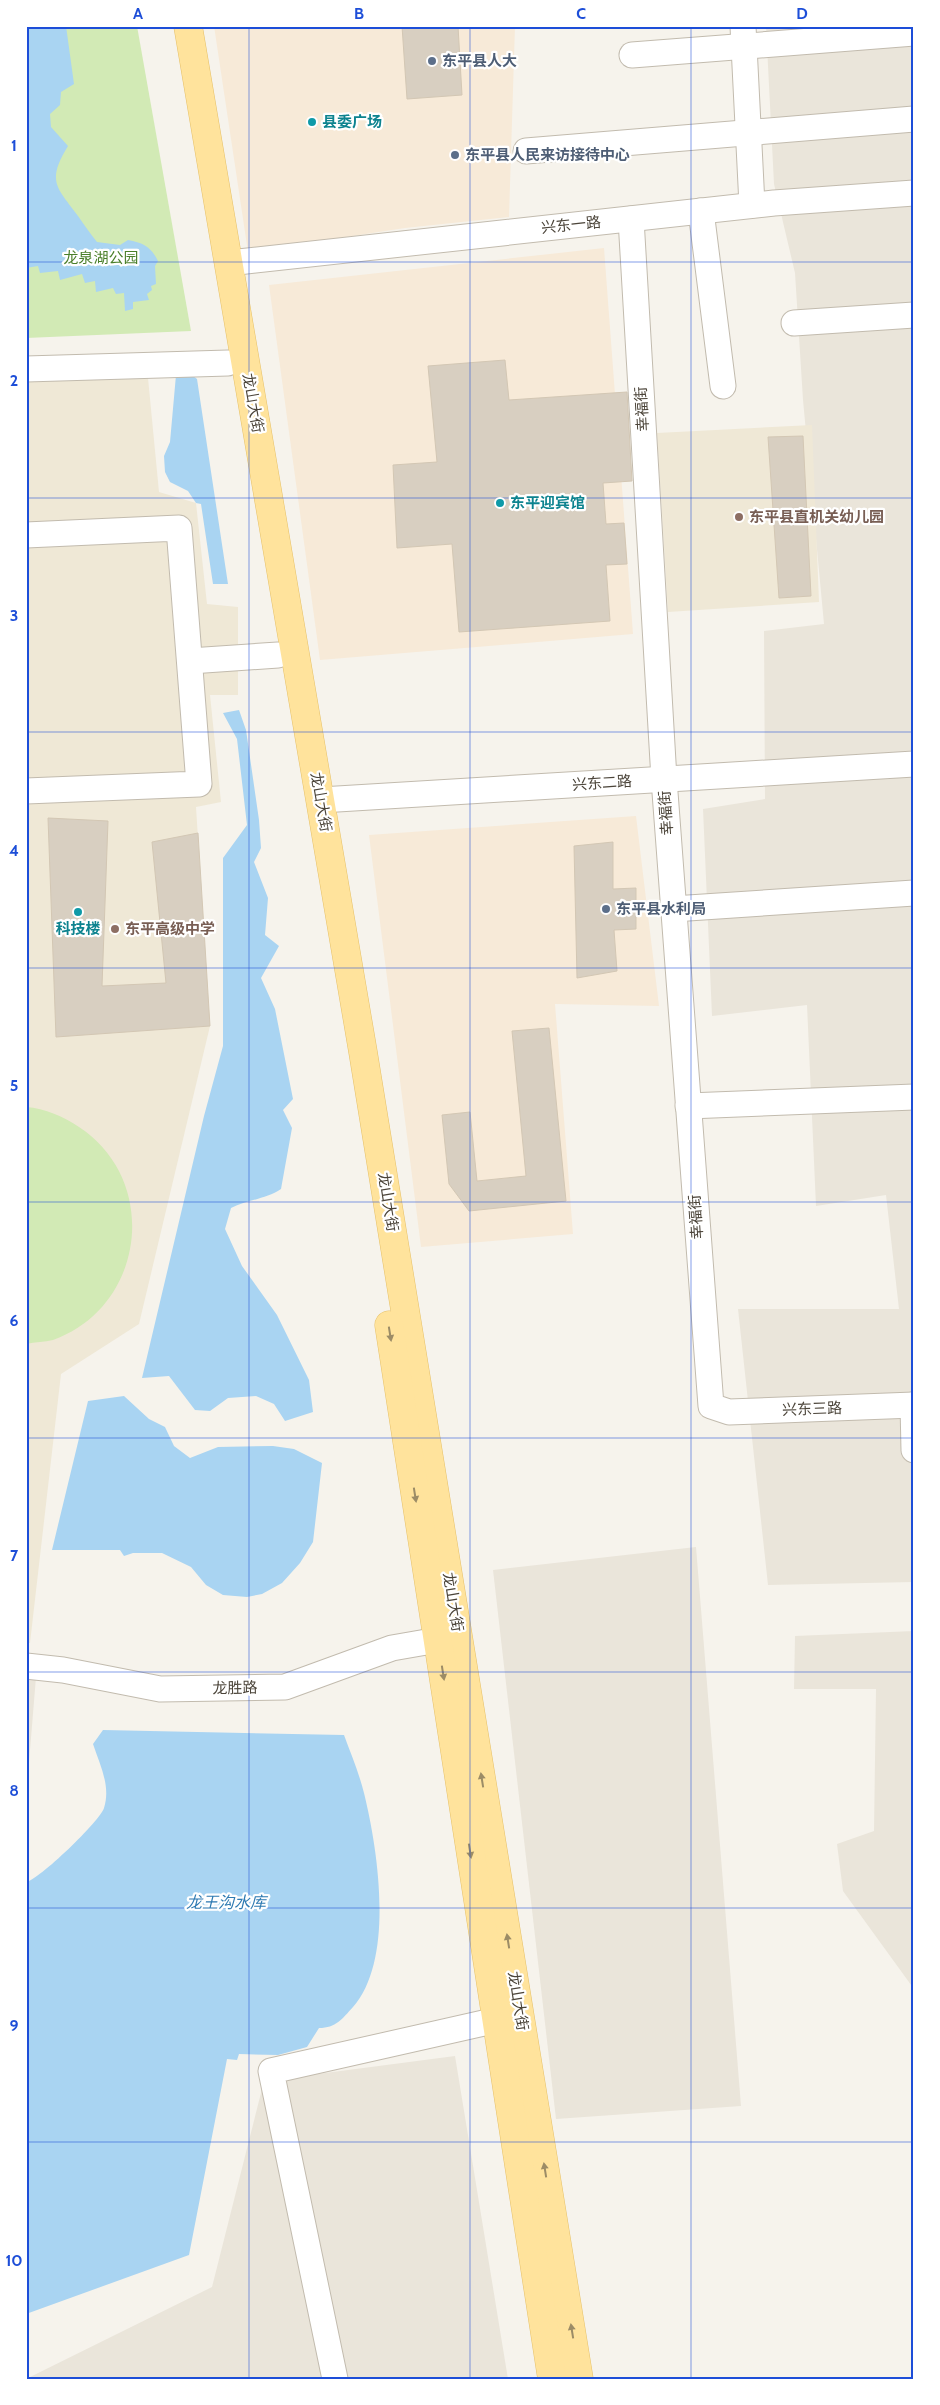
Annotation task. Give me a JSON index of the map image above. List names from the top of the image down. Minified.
{"streets":{"main road":["龙山大街"],"street":["兴东一路","幸福街","兴东二路","兴东三路","龙胜路"]},"crossings":[["兴东一路","龙山大街"],["兴东一路","幸福街"],["龙山大街","兴东二路"],["龙山大街","龙胜路"],["幸福街","兴东二路"],["幸福街","兴东三路"]],"water":["龙王沟水库"],"parks":["龙泉湖公园"],"places":["东平县人大","县委广场","东平县人民来访接待中心","东平迎宾馆","东平县直机关幼儿园","东平县水利局","科技楼","东平高级中学"],"grid":{"columns":["A","B","C","D"],"rows":["1","2","3","4","5","6","7","8","9","10"]}}
